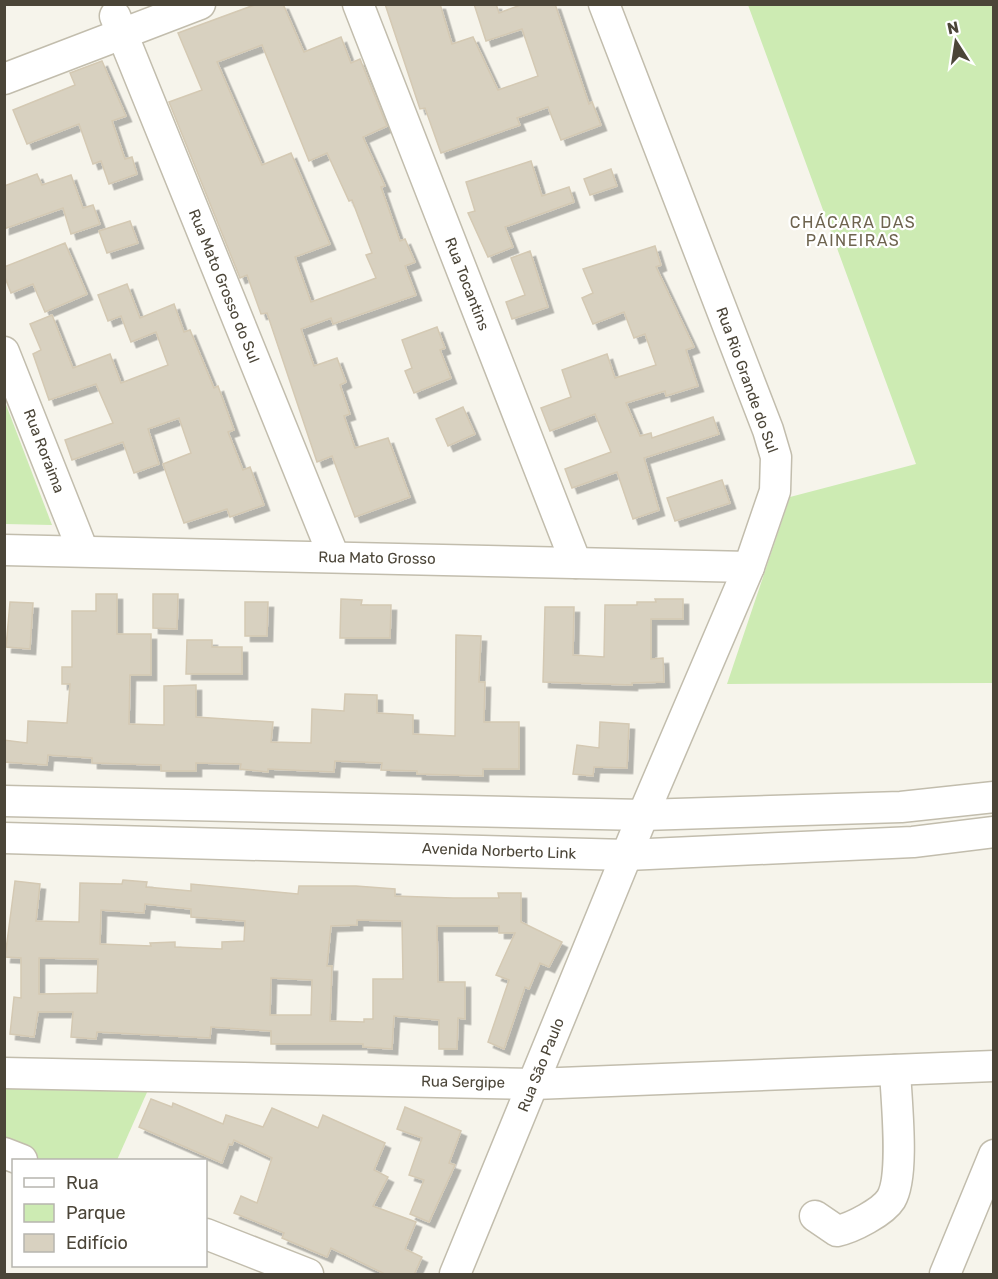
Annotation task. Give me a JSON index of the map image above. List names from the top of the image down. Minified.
{"streets":{"street":["Rua Tocantins","Rua Mato Grosso do Sul","Rua Rio Grande do Sul","Rua Roraima","Rua Mato Grosso","Avenida Norberto Link","Rua São Paulo","Rua Sergipe"]},"crossings":[["Rua Tocantins","Rua Mato Grosso"],["Rua Mato Grosso do Sul","Rua Mato Grosso"],["Rua Rio Grande do Sul","Rua Mato Grosso"],["Rua Rio Grande do Sul","Avenida Norberto Link"],["Rua Rio Grande do Sul","Rua São Paulo"],["Rua Roraima","Rua Mato Grosso"],["Avenida Norberto Link","Rua São Paulo"],["Rua São Paulo","Rua Sergipe"]],"districts":["CHÁCARA DAS PAINEIRAS"],"legend":["Rua","Parque","Edifício"],"north":"top"}
